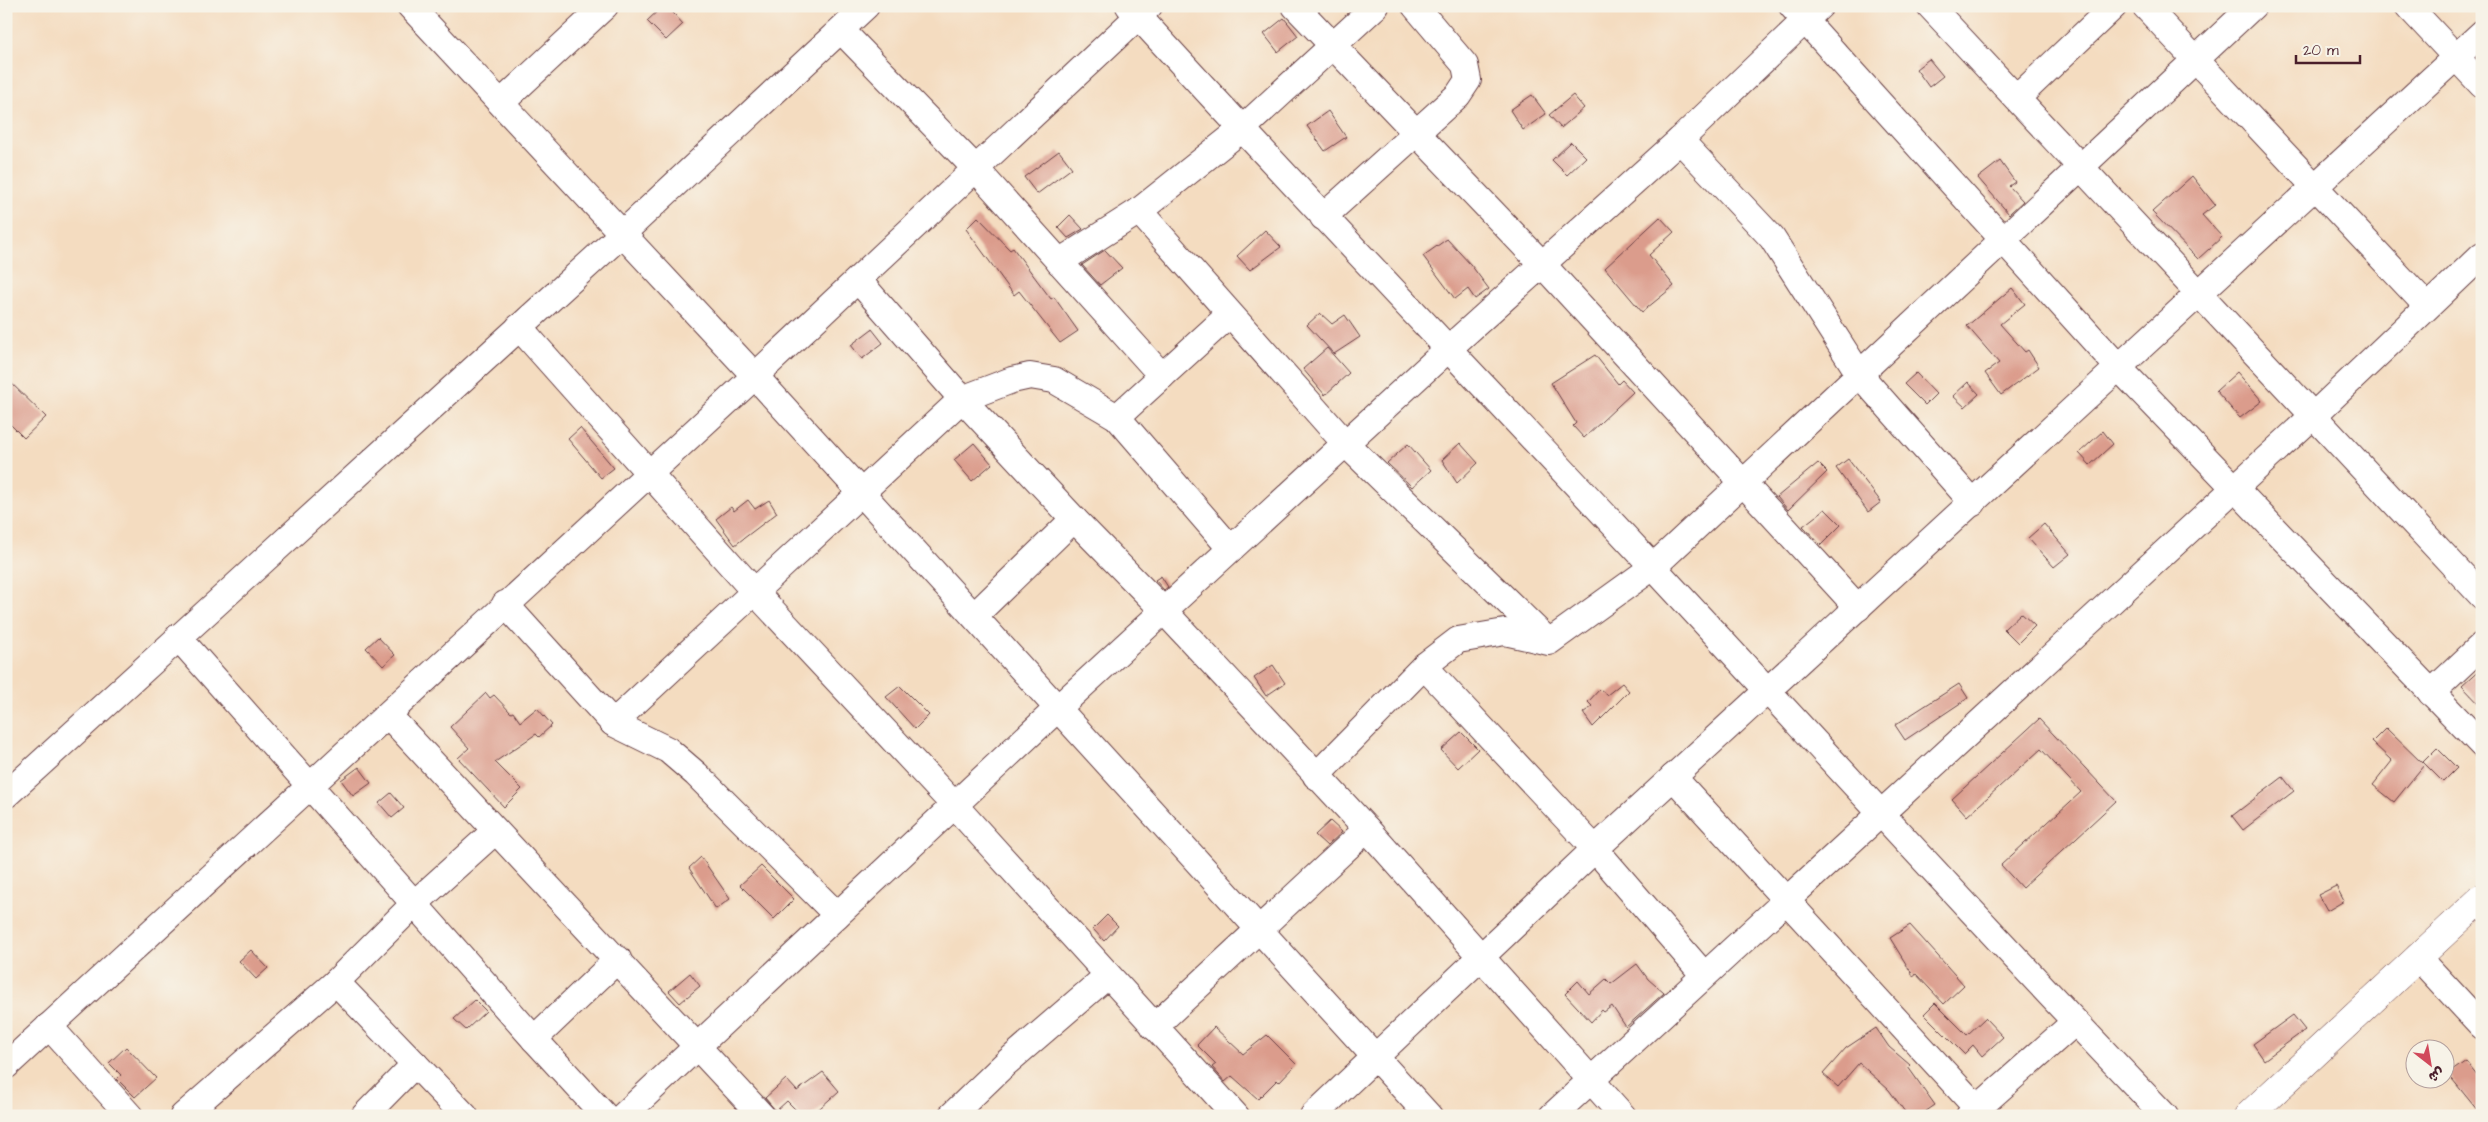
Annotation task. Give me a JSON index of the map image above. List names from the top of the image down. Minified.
{"scale_bar":"20 m","north":"bottom right"}
